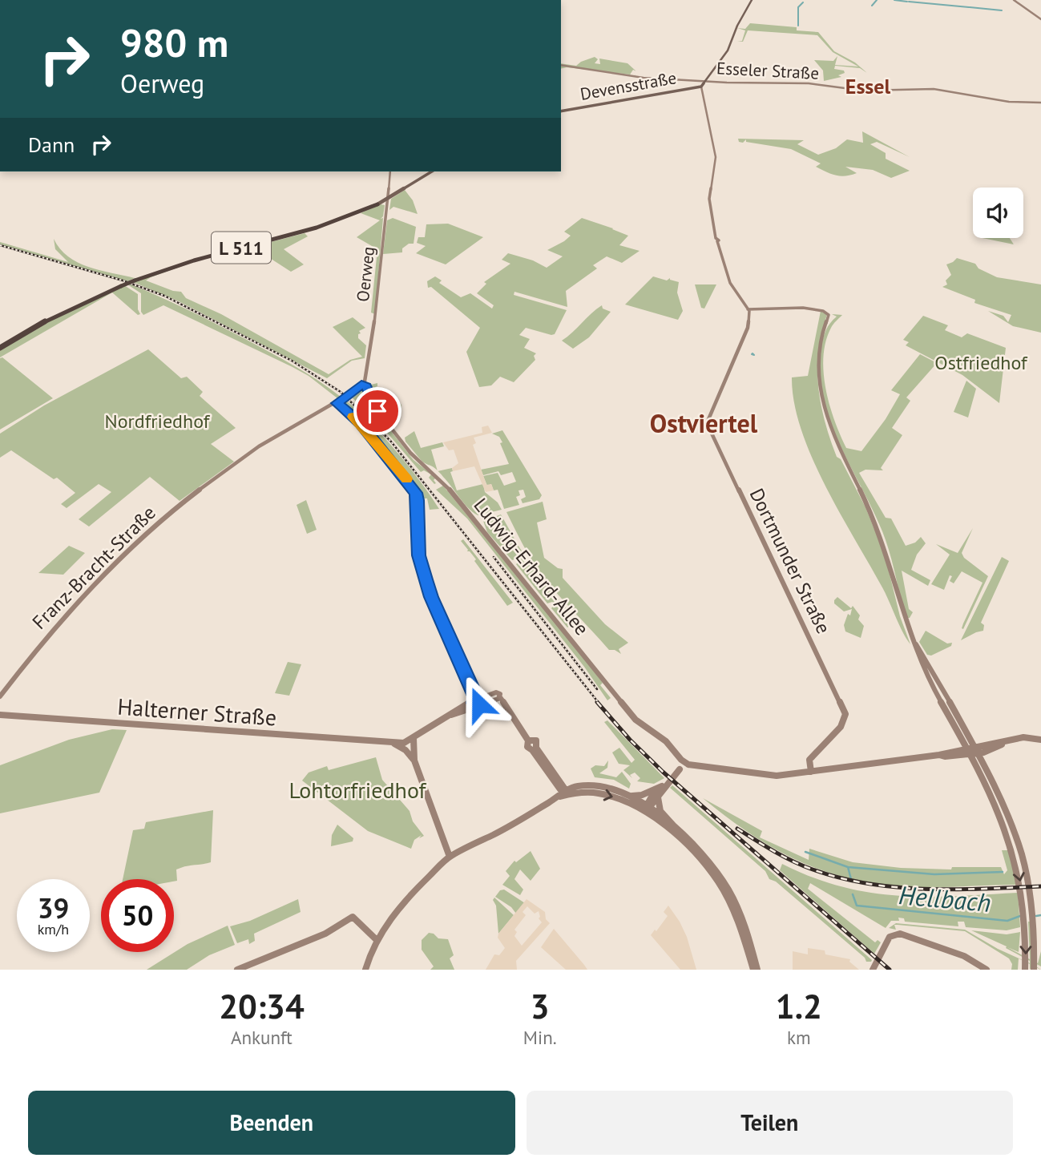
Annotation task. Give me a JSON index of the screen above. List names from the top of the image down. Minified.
{"streets":{"highway":["L 511"],"main road":["Esseler Straße","Devensstraße","Oerweg","Dortmunder Straße","Ludwig-Erhard-Allee","Franz-Bracht-Straße","Halterner Straße"]},"crossings":[["L 511","Oerweg"],["Oerweg","Ludwig-Erhard-Allee"]],"districts":["Essel","Ostviertel"],"water":["Hellbach"],"parks":["Ostfriedhof","Nordfriedhof","Lohtorfriedhof"],"page":{"turn":["980 m","Oerweg"],"then":"Dann","speed":"39 km/h","limit":"50","eta":["20:34","Ankunft","3","Min.","1.2","km"],"buttons":["Beenden","Teilen"]}}
